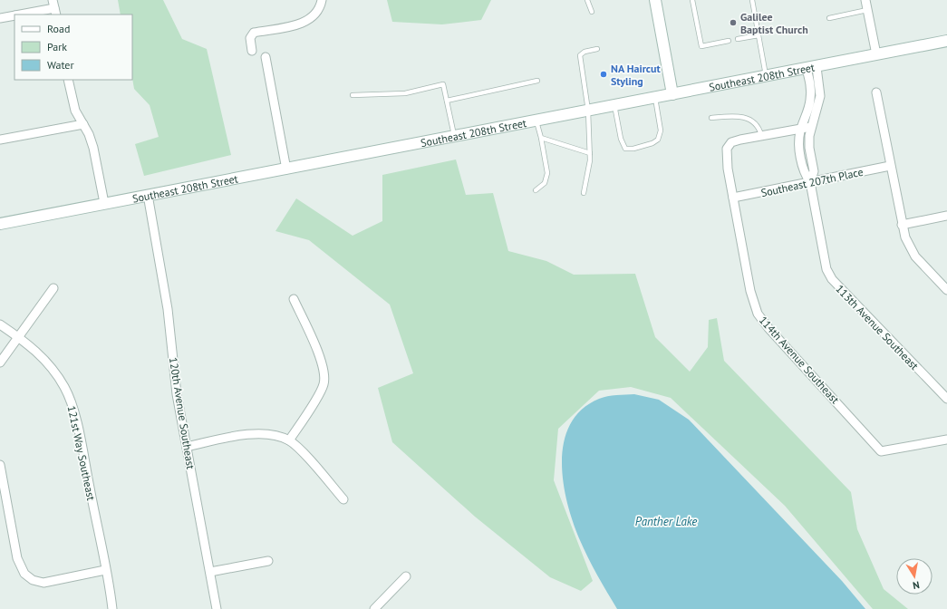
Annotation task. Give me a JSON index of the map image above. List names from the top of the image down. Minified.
{"streets":{"main road":["Southeast 208th Street"],"street":["Southeast 207th Place","113th Avenue Southeast","114th Avenue Southeast","120th Avenue Southeast","121st Way Southeast"]},"crossings":[["Southeast 208th Street","113th Avenue Southeast"],["Southeast 208th Street","120th Avenue Southeast"],["Southeast 207th Place","113th Avenue Southeast"],["Southeast 207th Place","114th Avenue Southeast"]],"water":["Panther Lake"],"places":["Galilee Baptist Church","NA Haircut Styling"],"legend":["Road","Park","Water"],"north":"bottom"}
